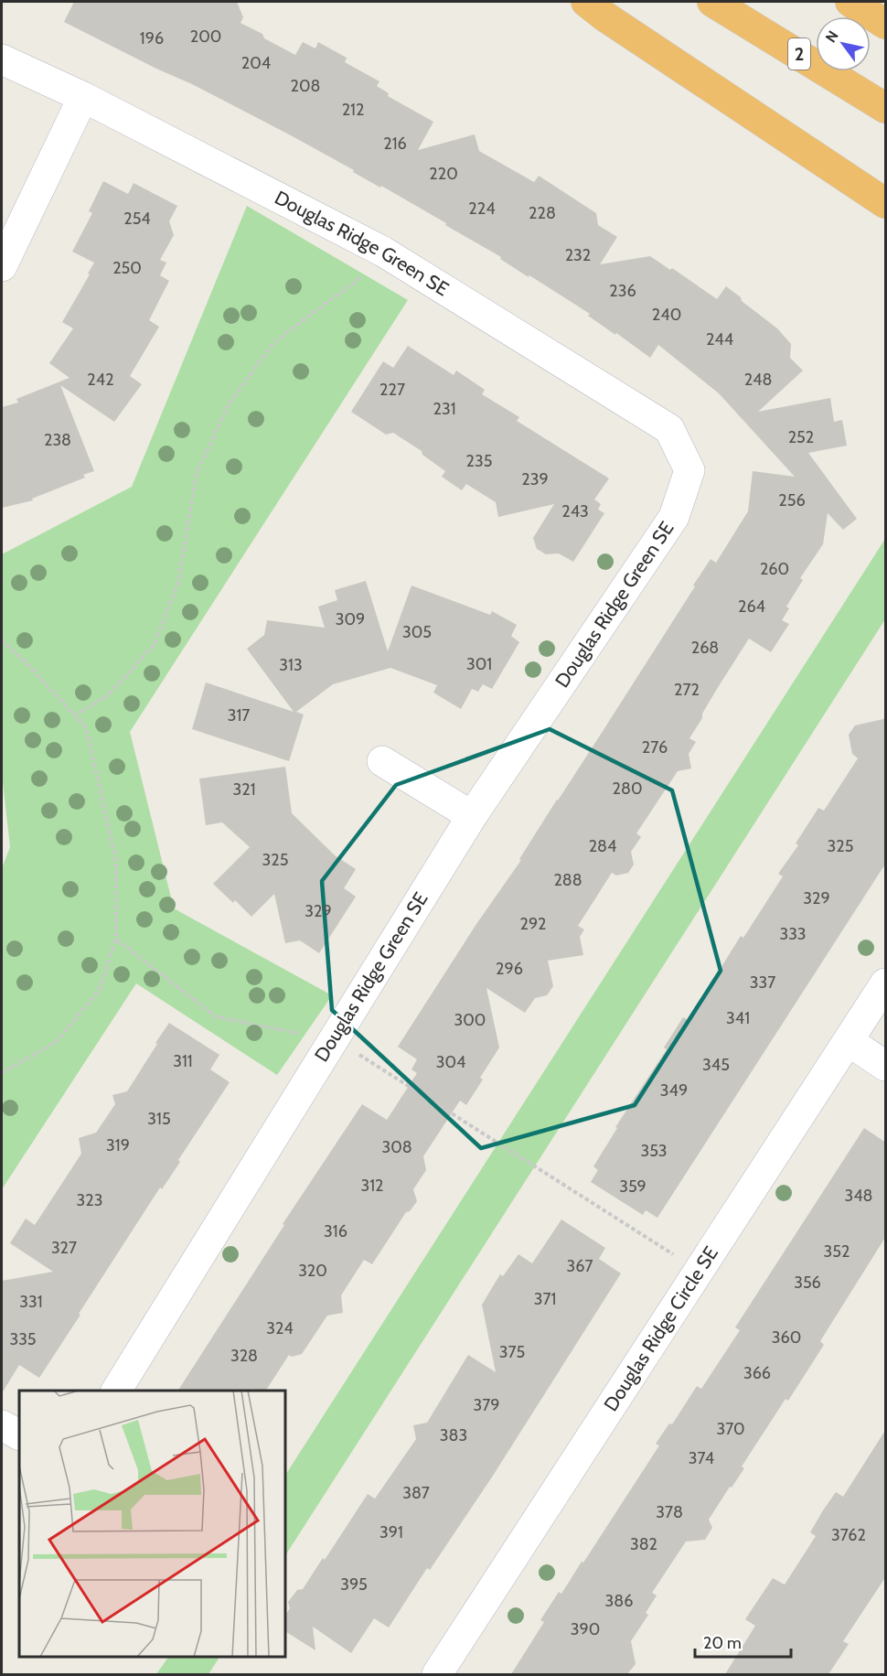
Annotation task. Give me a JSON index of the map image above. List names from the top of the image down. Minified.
{"streets":{"highway":["2"],"street":["Douglas Ridge Green SE","Douglas Ridge Circle SE"]},"house_numbers":["200","196","204","208","212","216","220","224","228","254","232","250","236","240","244","242","248","227","231","252","238","235","239","256","243","260","264","309","305","268","301","313","272","317","276","280","321","284","325","325","288","329","329","292","333","296","337","341","300","311","304","345","349","315","319","308","353","312","359","348","323","316","327","352","367","320","356","371","331","324","360","335","375","328","366","379","370","383","374","387","378","391","3762","382","395","386","390"],"scale_bar":"20 m","north":"top left"}
